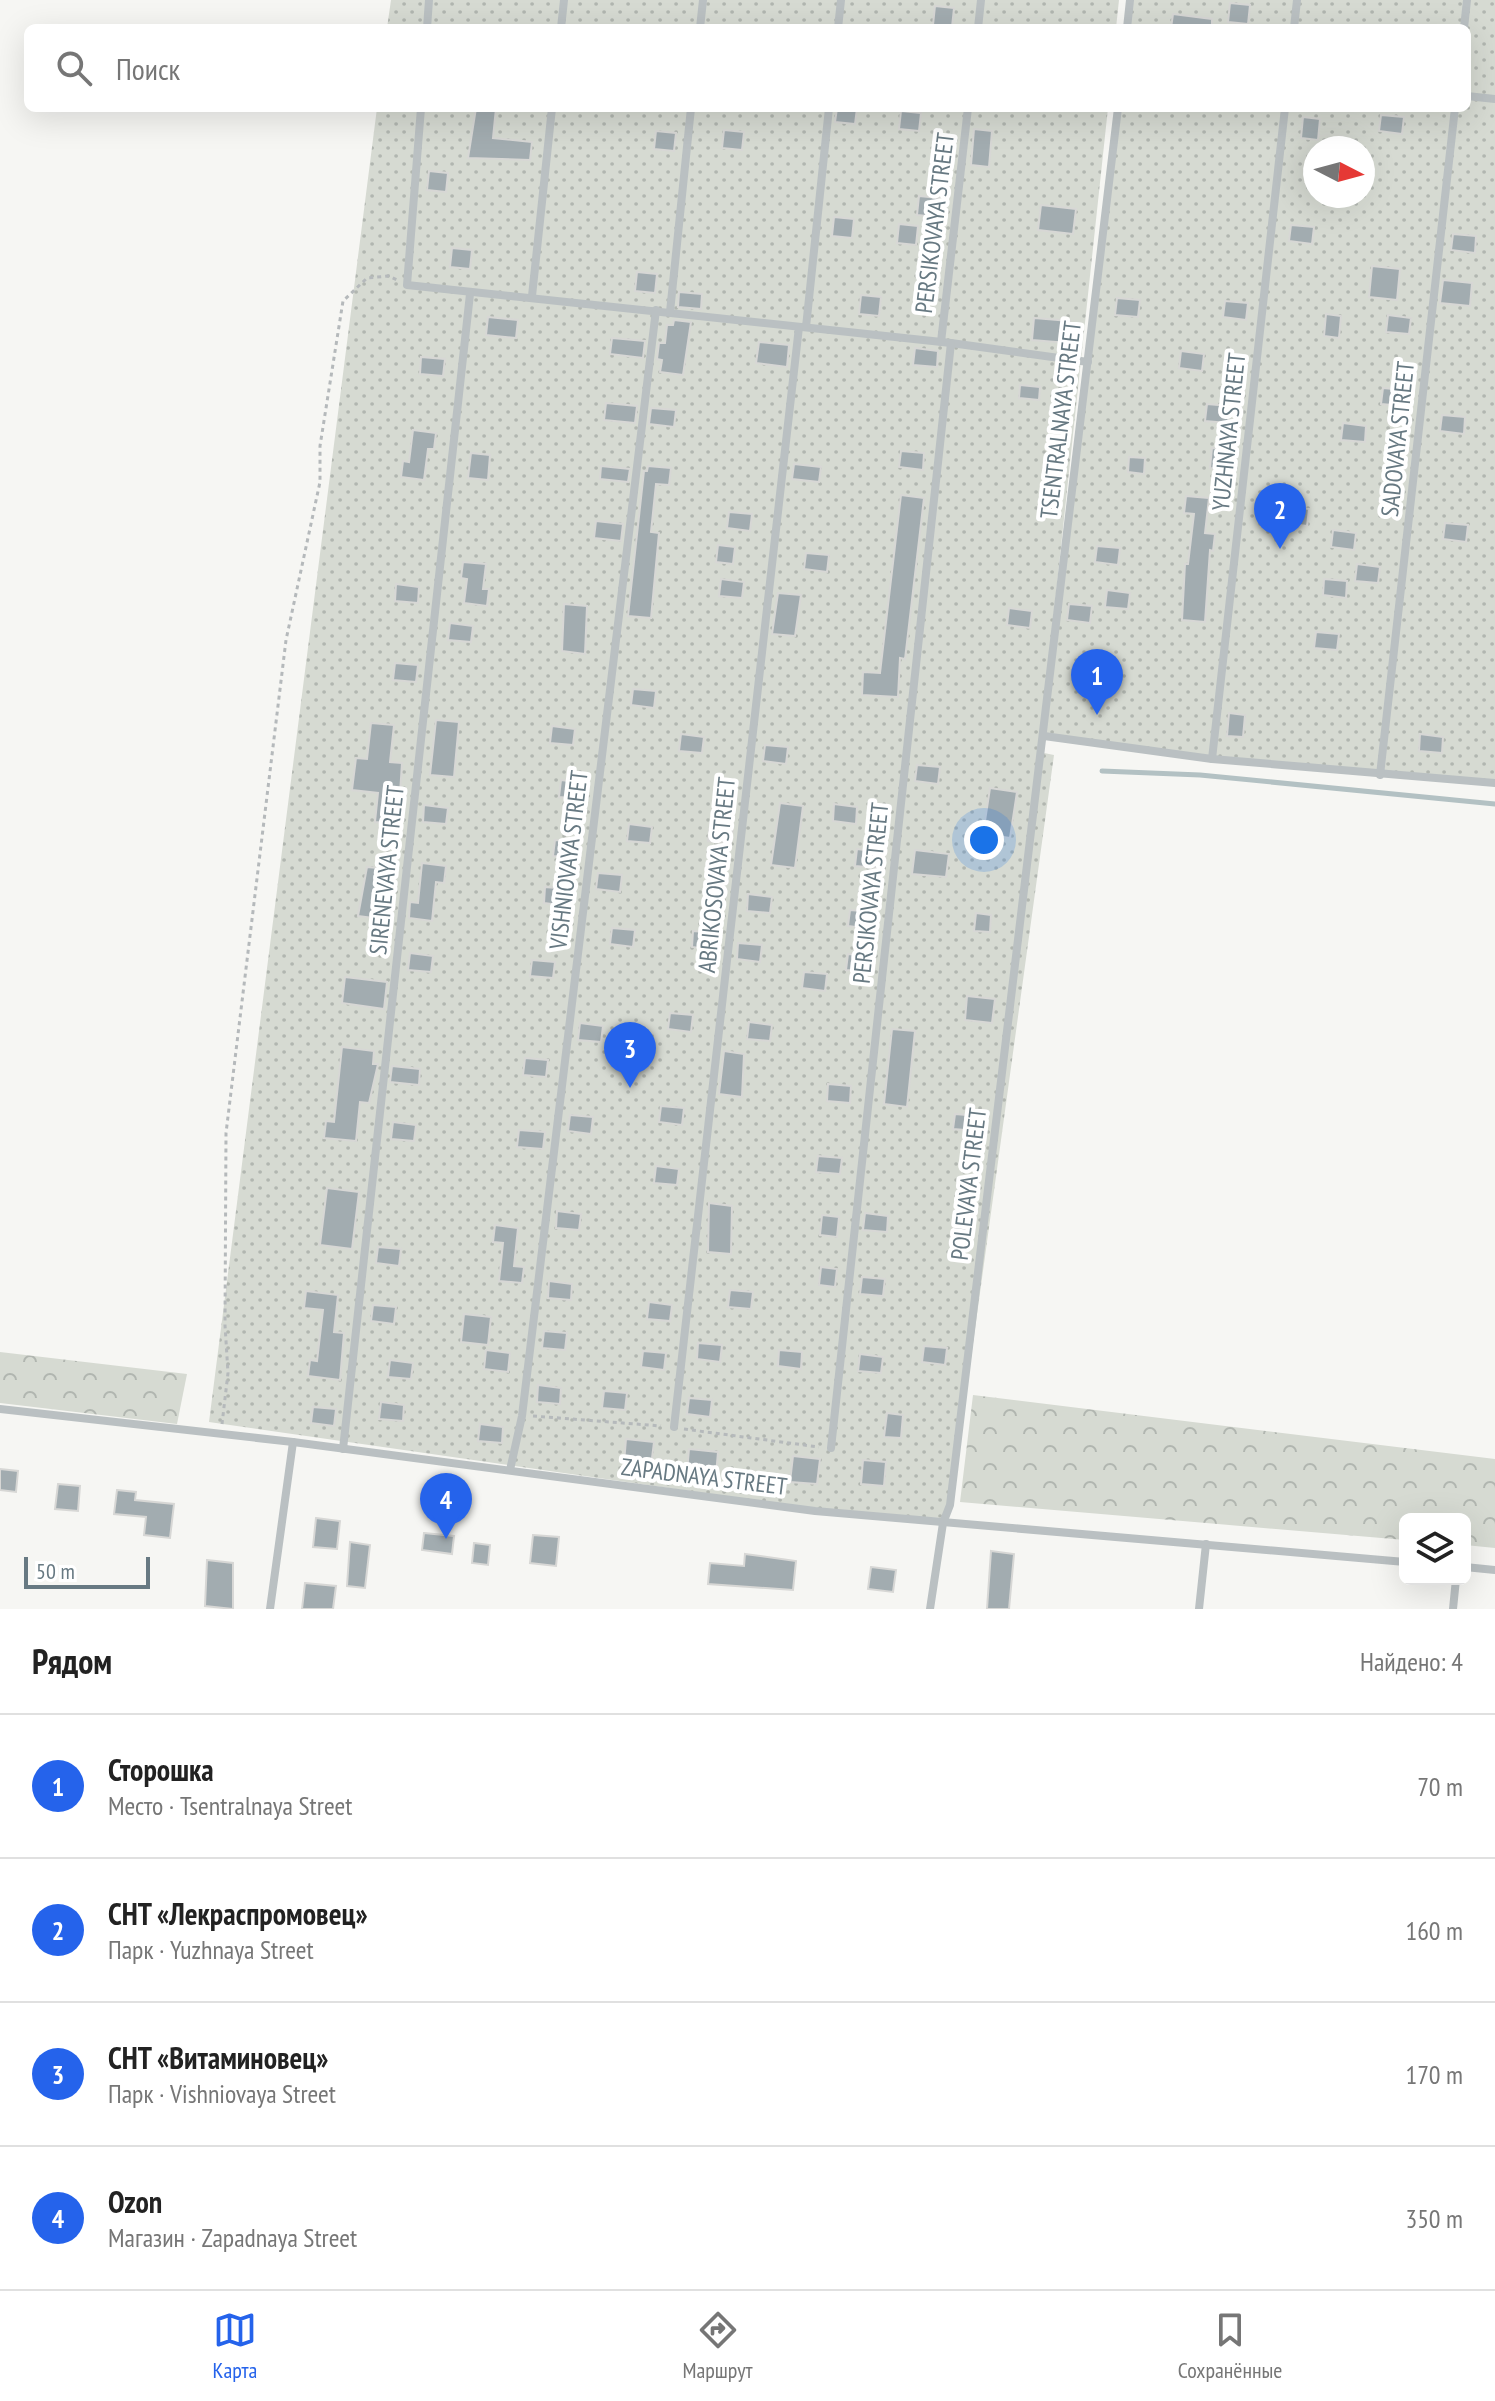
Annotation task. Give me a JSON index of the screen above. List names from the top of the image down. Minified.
{"streets":{"street":["PERSIKOVAYA STREET","TSENTRALNAYA STREET","YUZHNAYA STREET","SADOVAYA STREET","VISHNIOVAYA STREET","SIRENEVAYA STREET","ABRIKOSOVAYA STREET","POLEVAYA STREET","ZAPADNAYA STREET"]},"crossings":[["TSENTRALNAYA STREET","POLEVAYA STREET"],["VISHNIOVAYA STREET","ZAPADNAYA STREET"],["SIRENEVAYA STREET","ZAPADNAYA STREET"],["POLEVAYA STREET","ZAPADNAYA STREET"]],"scale_bar":"50 m","north":"right","page":{"search":"Поиск","pins":["2","1","3","4"],"scale":"50 m","heading":["Рядом","Найдено: 4"],"list":[{"mark":"1","name":"Сторошка","note":"Место · Tsentralnaya Street","value":"70 m"},{"mark":"2","name":"СНТ «Лекраспромовец»","note":"Парк · Yuzhnaya Street","value":"160 m"},{"mark":"3","name":"СНТ «Витаминовец»","note":"Парк · Vishniovaya Street","value":"170 m"},{"mark":"4","name":"Ozon","note":"Магазин · Zapadnaya Street","value":"350 m"}],"nav":["Карта","Маршрут","Сохранённые"]}}
